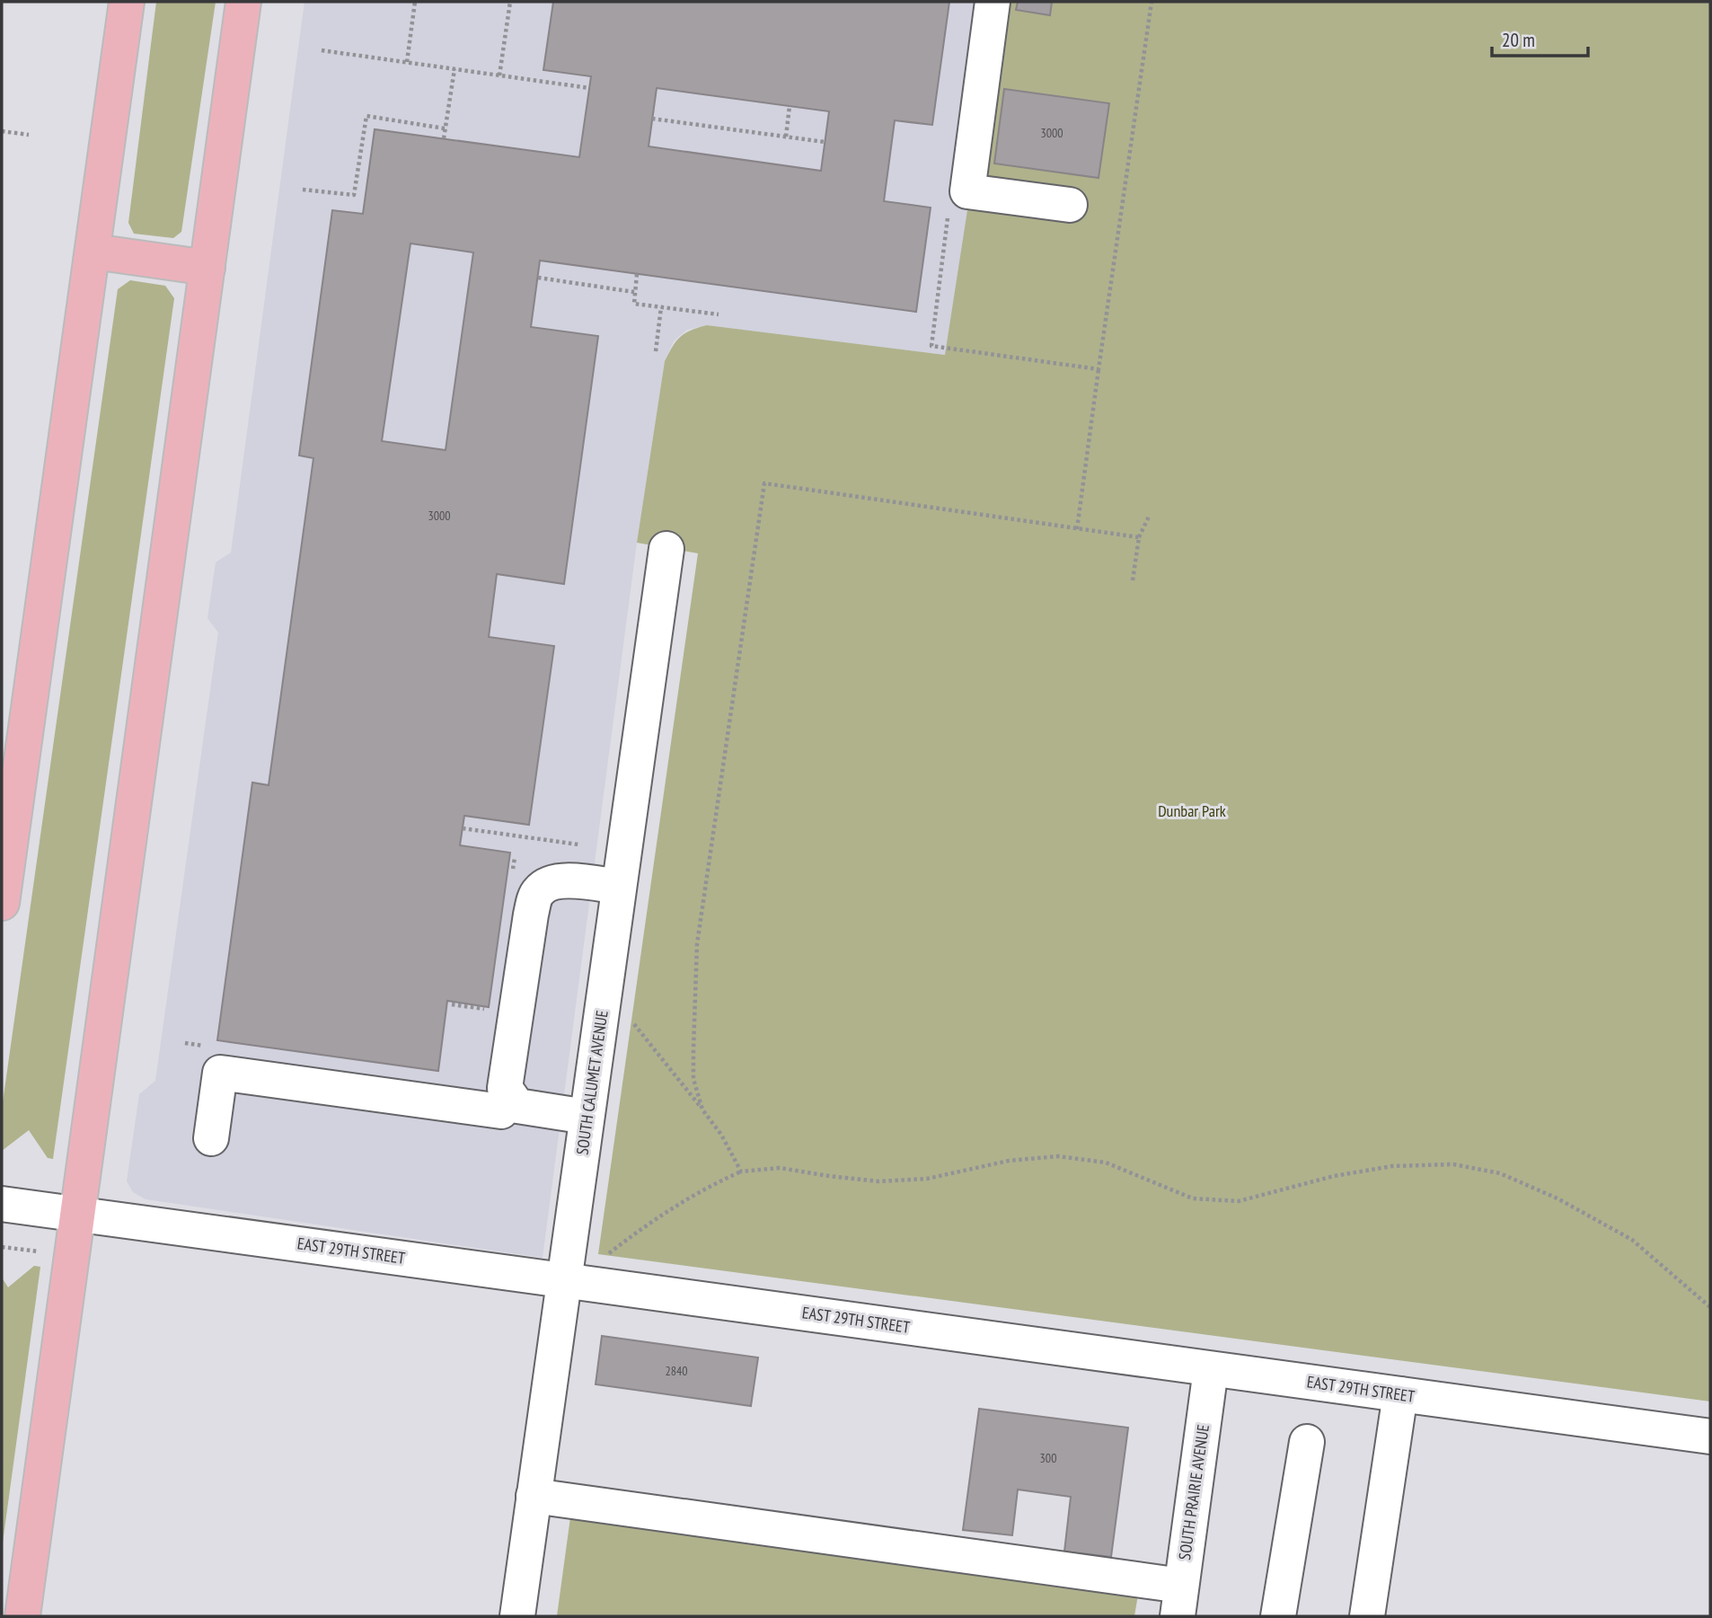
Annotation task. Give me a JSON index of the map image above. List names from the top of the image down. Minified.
{"streets":{"street":["SOUTH CALUMET AVENUE","EAST 29TH STREET","SOUTH PRAIRIE AVENUE"]},"crossings":[["SOUTH CALUMET AVENUE","EAST 29TH STREET"],["EAST 29TH STREET","SOUTH PRAIRIE AVENUE"]],"parks":["Dunbar Park"],"house_numbers":["3000","3000","2840","300"],"scale_bar":"20 m"}
